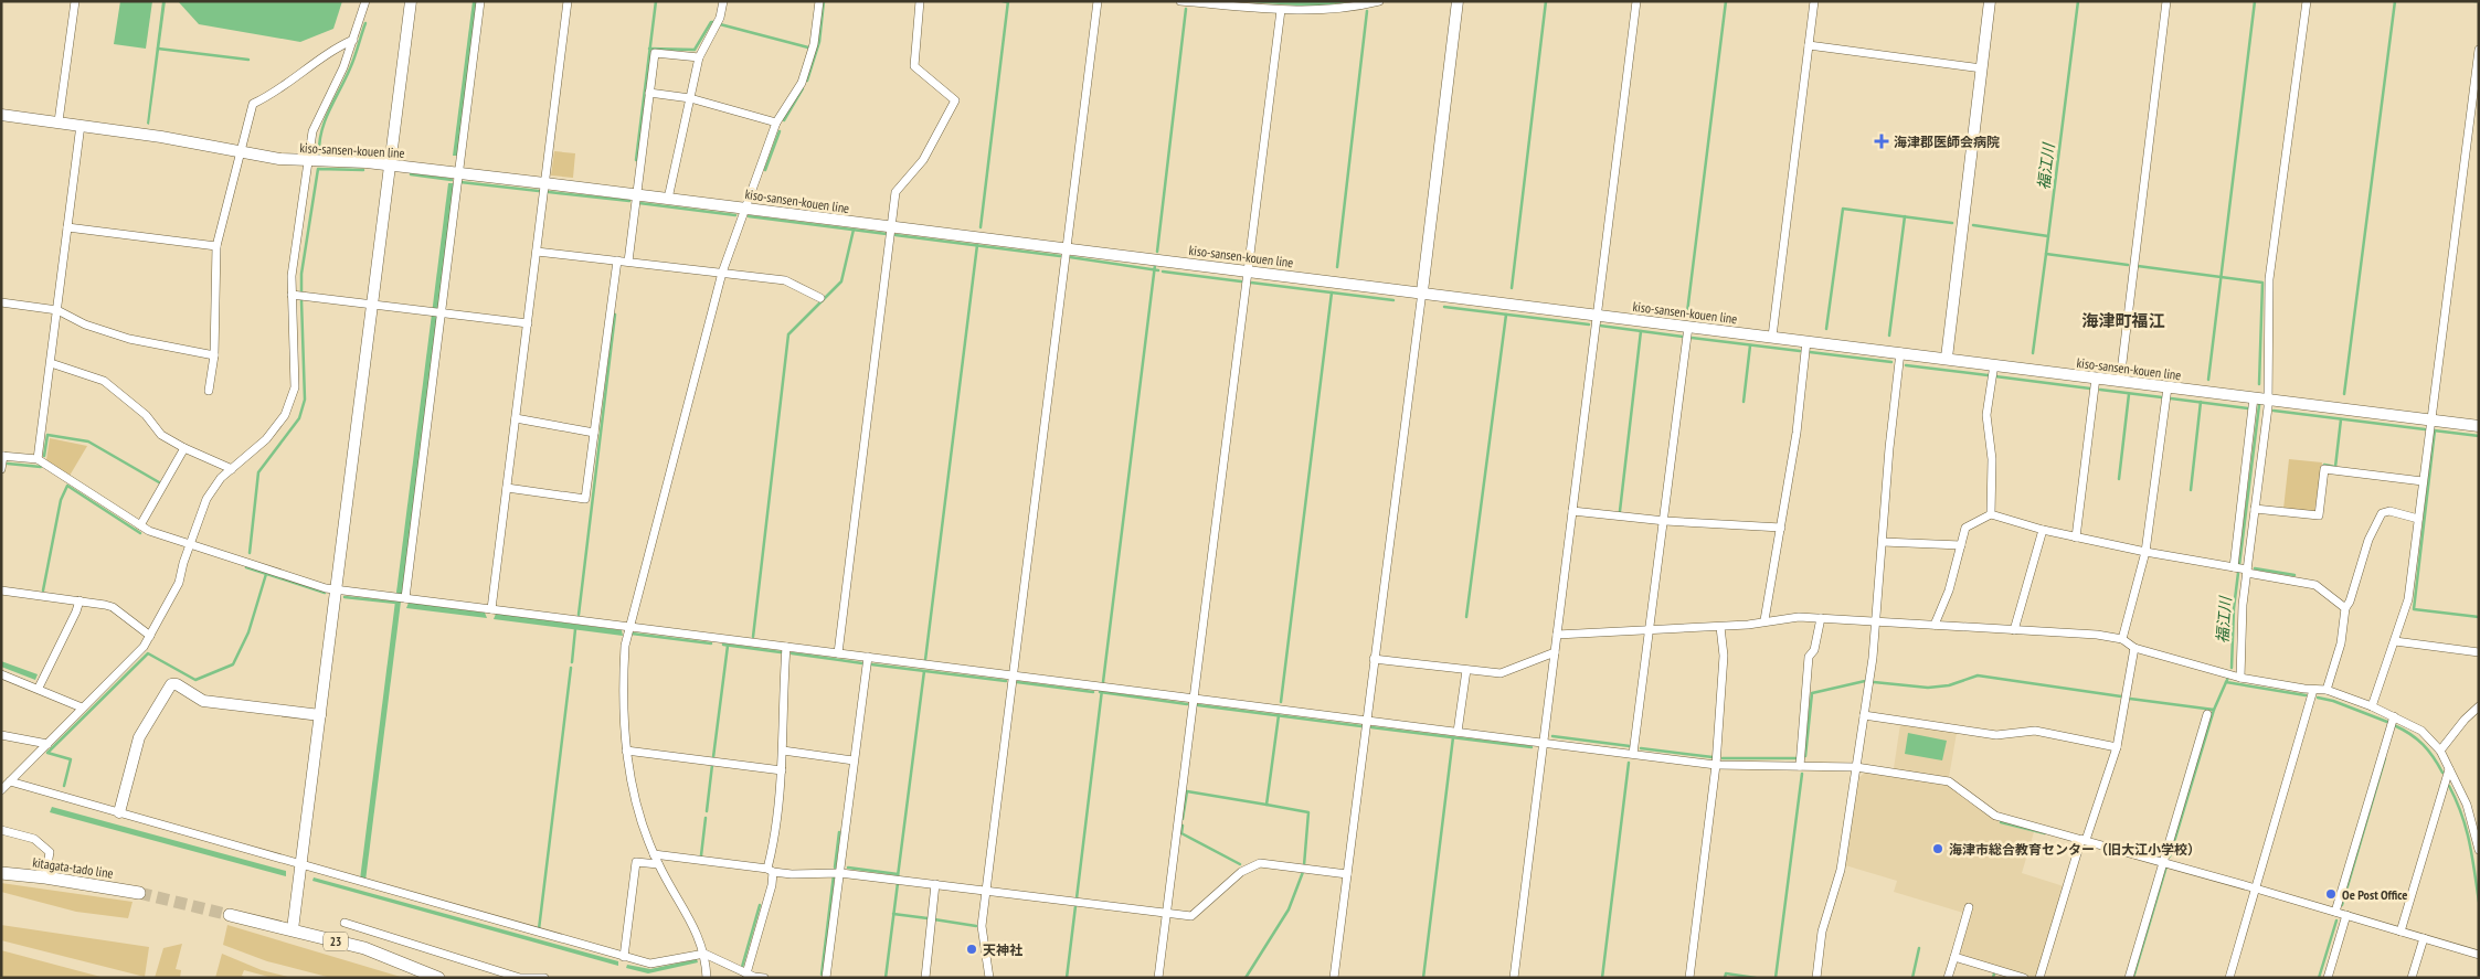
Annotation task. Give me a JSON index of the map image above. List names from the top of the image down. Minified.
{"streets":{"main road":["kiso-sansen-kouen line","kitagata-tado line","23"]},"districts":["海津町福江"],"water":["福江川"],"places":{"health":["海津郡医師会病院"],"other":["海津市総合教育センター（旧大江小学校）","Oe Post Office","天神社"]}}
